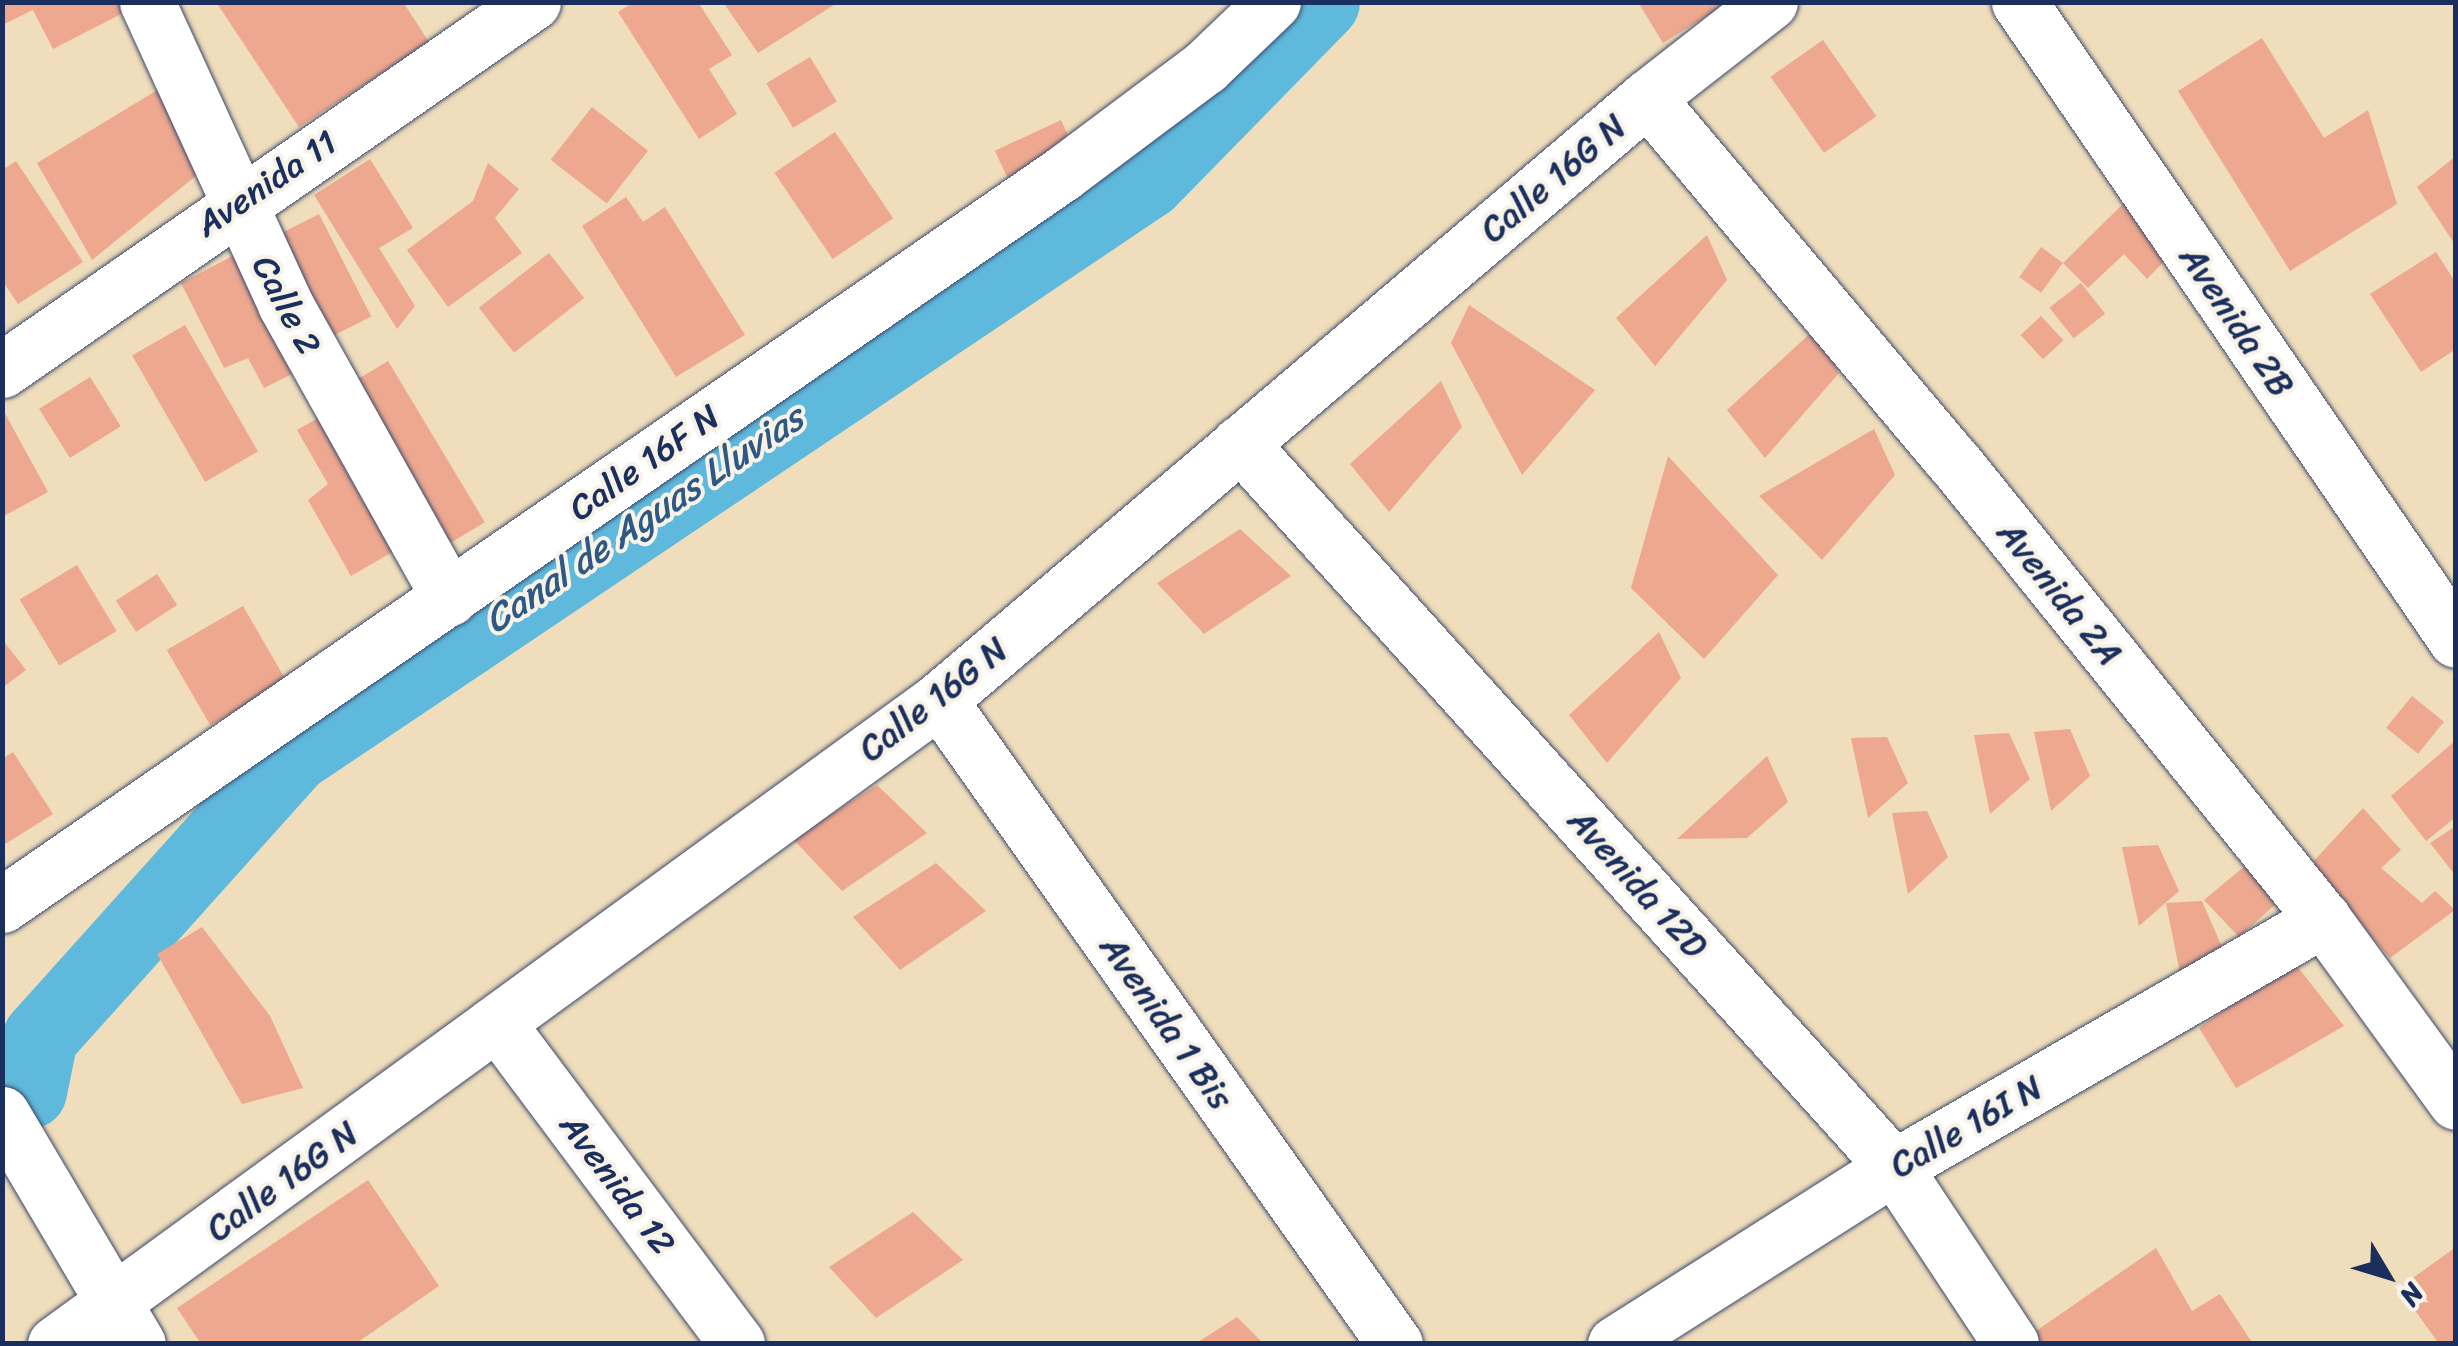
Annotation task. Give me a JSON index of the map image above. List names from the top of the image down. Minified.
{"streets":{"street":["Calle 16G N","Avenida 11","Calle 2","Avenida 2B","Calle 16F N","Avenida 2A","Avenida 12D","Avenida 1 Bis","Calle 16I N","Avenida 12"]},"crossings":[["Calle 16G N","Avenida 2A"],["Calle 16G N","Avenida 12D"],["Calle 16G N","Avenida 1 Bis"],["Calle 16G N","Avenida 12"],["Avenida 11","Calle 2"],["Calle 2","Calle 16F N"],["Avenida 2A","Calle 16I N"],["Avenida 12D","Calle 16I N"]],"water":["Canal de Aguas Lluvias"],"north":"bottom right"}
